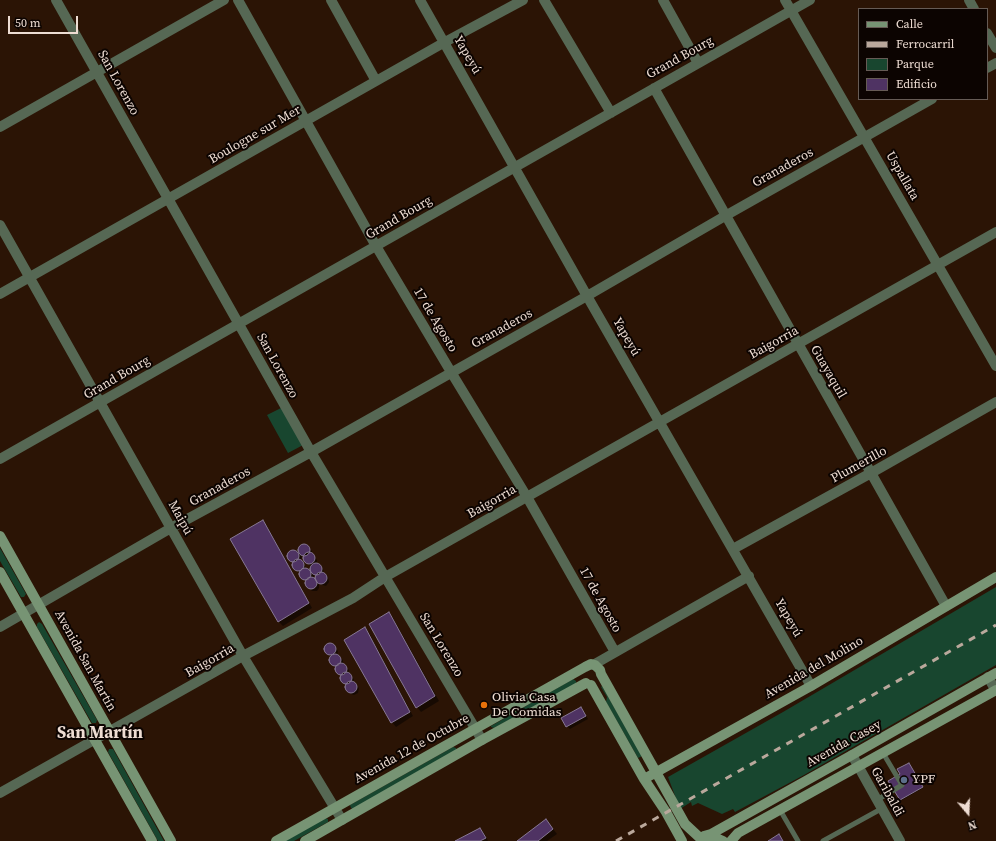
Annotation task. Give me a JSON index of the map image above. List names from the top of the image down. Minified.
{"streets":{"main road":["Avenida San Martín","Avenida del Molino","Avenida Casey","Avenida 12 de Octubre"],"street":["Yapeyú","Grand Bourg","San Lorenzo","Boulogne sur Mer","Granaderos","Uspallata","17 de Agosto","Baigorria","Guayaquil","Plumerillo","Maipú","Garibaldi"]},"crossings":[["Yapeyú","Grand Bourg"],["Yapeyú","Boulogne sur Mer"],["Yapeyú","Granaderos"],["Yapeyú","Baigorria"],["Yapeyú","Plumerillo"],["Yapeyú","Avenida del Molino"],["Grand Bourg","San Lorenzo"],["Grand Bourg","Uspallata"],["Grand Bourg","17 de Agosto"],["Grand Bourg","Guayaquil"],["Grand Bourg","Maipú"],["San Lorenzo","Boulogne sur Mer"],["San Lorenzo","Granaderos"],["San Lorenzo","Baigorria"],["San Lorenzo","Avenida 12 de Octubre"],["Boulogne sur Mer","17 de Agosto"],["Boulogne sur Mer","Maipú"],["Granaderos","Uspallata"],["Granaderos","17 de Agosto"],["Granaderos","Guayaquil"],["Granaderos","Maipú"],["Granaderos","Avenida San Martín"],["Uspallata","Baigorria"],["17 de Agosto","Baigorria"],["Baigorria","Guayaquil"],["Baigorria","Maipú"],["Baigorria","Avenida San Martín"],["Guayaquil","Plumerillo"],["Guayaquil","Avenida del Molino"],["Maipú","Avenida 12 de Octubre"],["Avenida Casey","Garibaldi"]],"districts":["San Martín"],"places":["Olivia Casa De Comidas","YPF"],"legend":["Calle","Ferrocarril","Parque","Edificio"],"scale_bar":"50 m","north":"bottom"}
